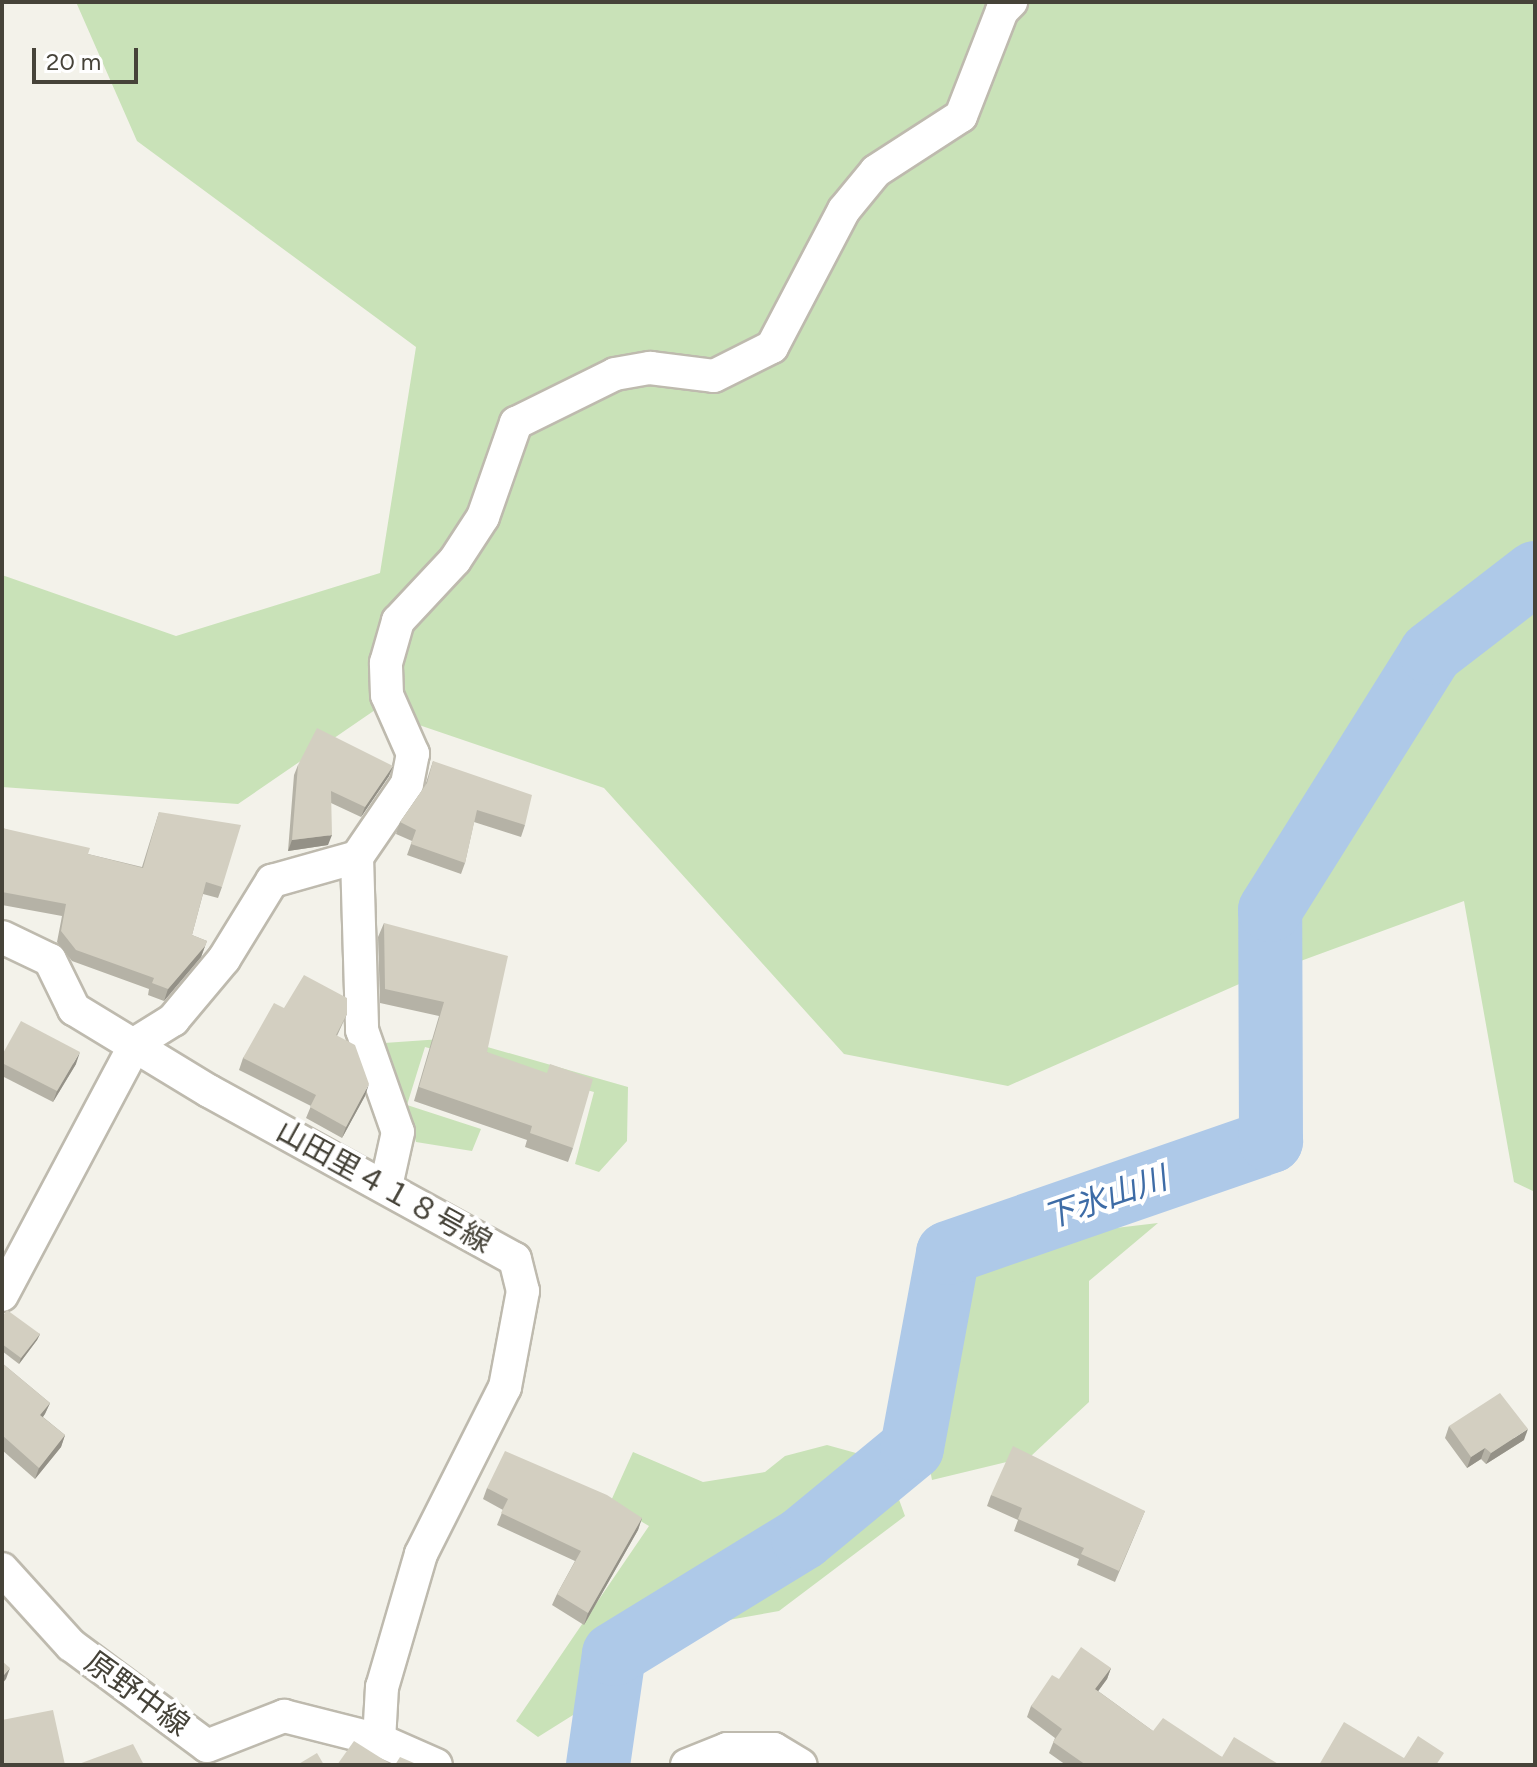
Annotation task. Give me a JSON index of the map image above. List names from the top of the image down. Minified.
{"streets":{"street":["山田里４１８号線","原野中線"]},"crossings":[["山田里４１８号線","原野中線"]],"water":["下氷山川"],"scale_bar":"20 m"}
